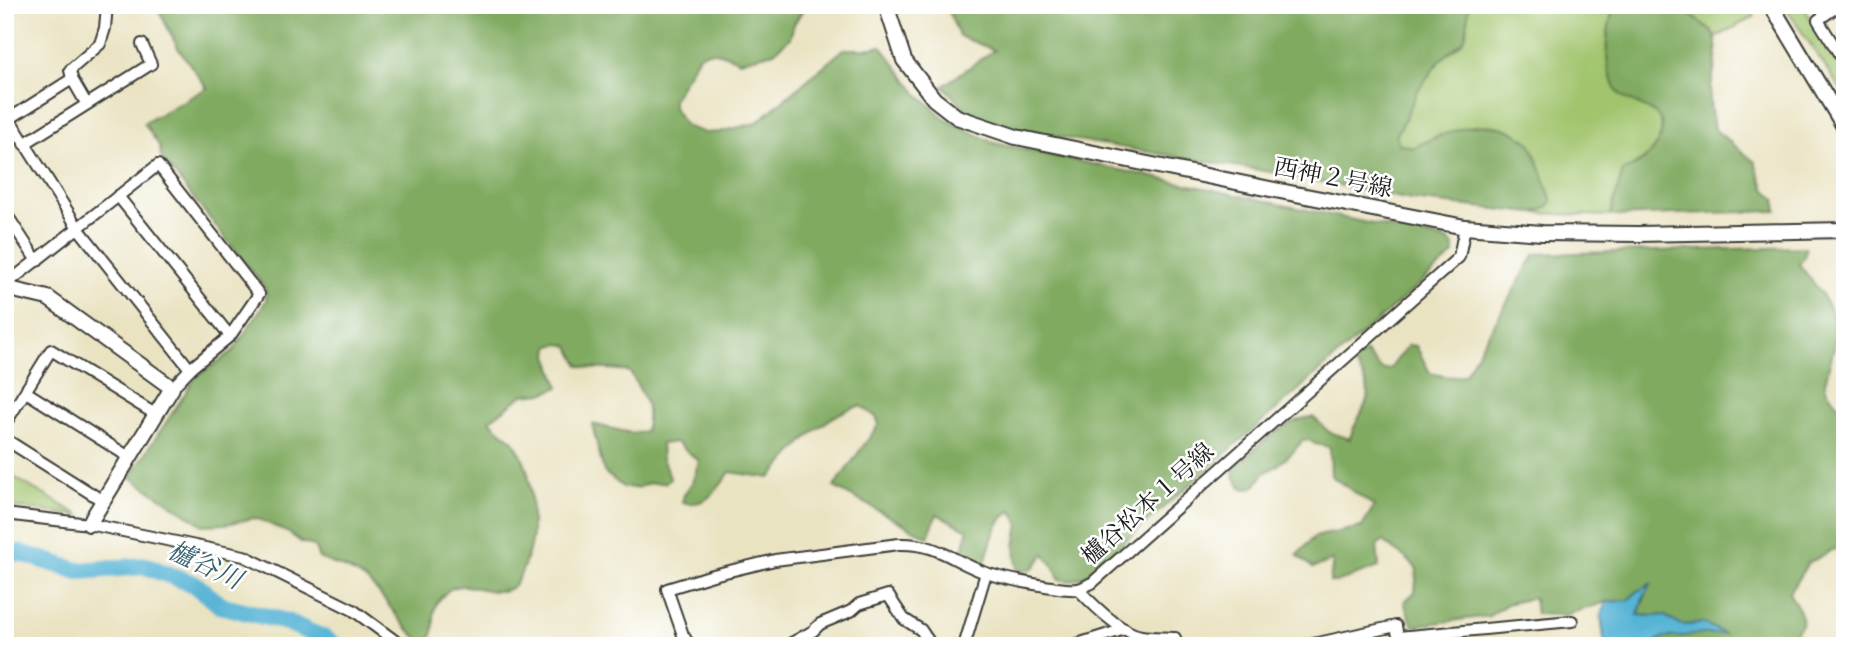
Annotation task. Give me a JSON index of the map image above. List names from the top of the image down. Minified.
{"streets":{"street":["西神２号線","櫨谷松本１号線"]},"crossings":[["西神２号線","櫨谷松本１号線"]],"water":["櫨谷川"]}
